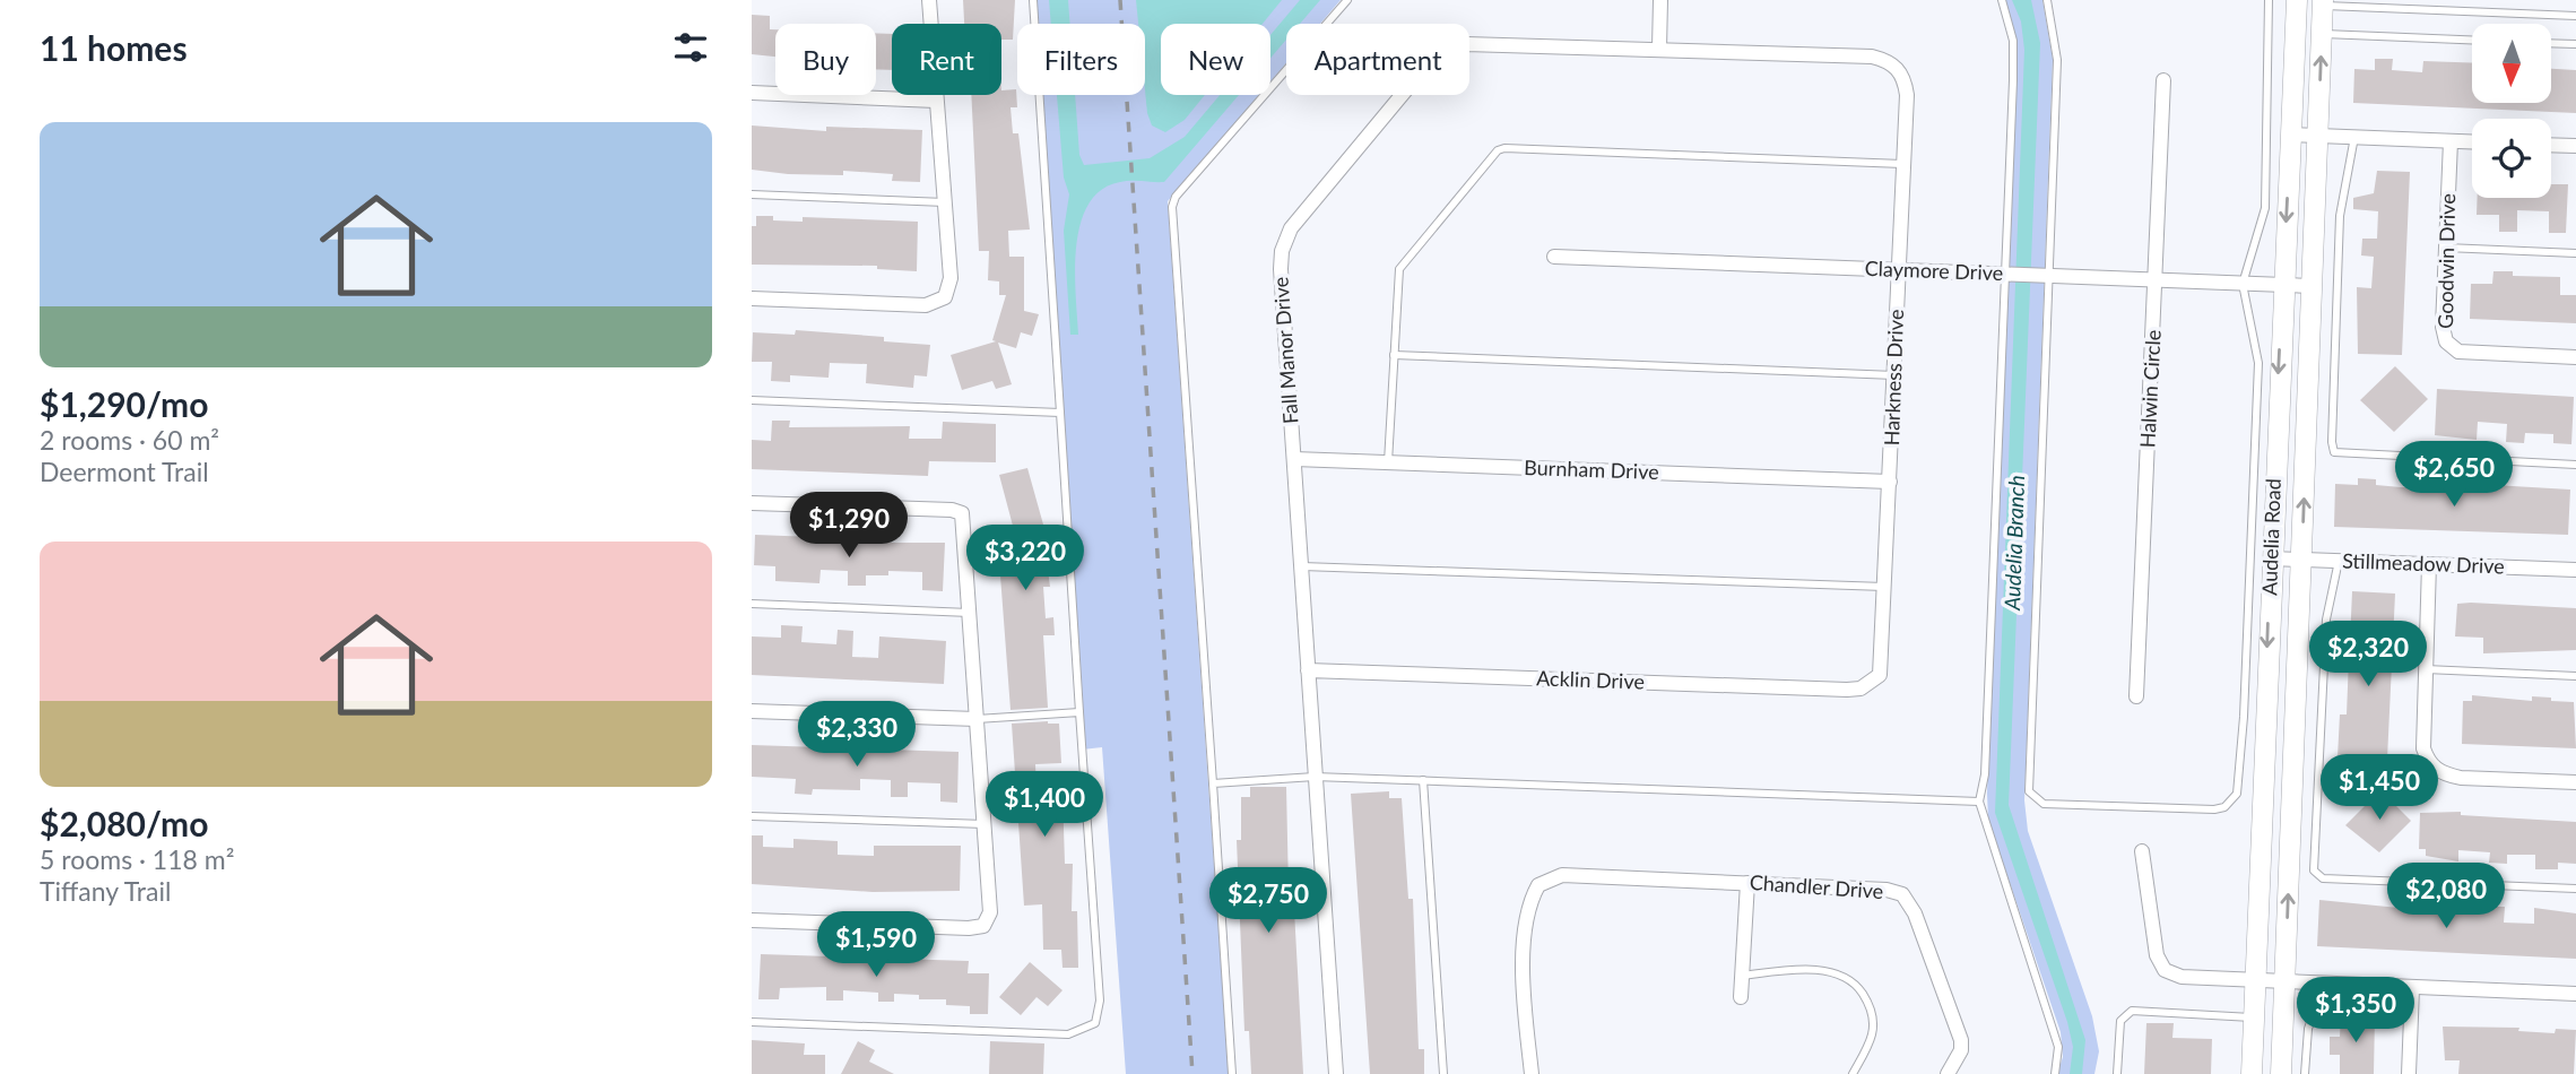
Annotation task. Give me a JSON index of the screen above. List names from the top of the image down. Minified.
{"streets":{"main road":["Audelia Road"],"street":["Goodwin Drive","Claymore Drive","Fall Manor Drive","Harkness Drive","Halwin Circle","Burnham Drive","Stillmeadow Drive","Acklin Drive","Chandler Drive"]},"crossings":[["Claymore Drive","Harkness Drive"],["Claymore Drive","Halwin Circle"],["Claymore Drive","Audelia Road"],["Fall Manor Drive","Harkness Drive"],["Fall Manor Drive","Burnham Drive"],["Fall Manor Drive","Acklin Drive"],["Harkness Drive","Burnham Drive"],["Harkness Drive","Acklin Drive"],["Audelia Road","Stillmeadow Drive"]],"water":["Audelia Branch"],"north":"bottom","page":{"heading":"11 homes","chip":["Buy","Rent","Filters","New","Apartment"],"list":[{"name":"$1,290/mo","note":"2 rooms · 60 m² · Deermont Trail"},{"name":"$2,080/mo","note":"5 rooms · 118 m² · Tiffany Trail"}],"price":["$2,650","$1,290","$3,220","$2,320","$2,330","$1,450","$1,400","$2,080","$2,750","$1,590","$1,350"]}}
